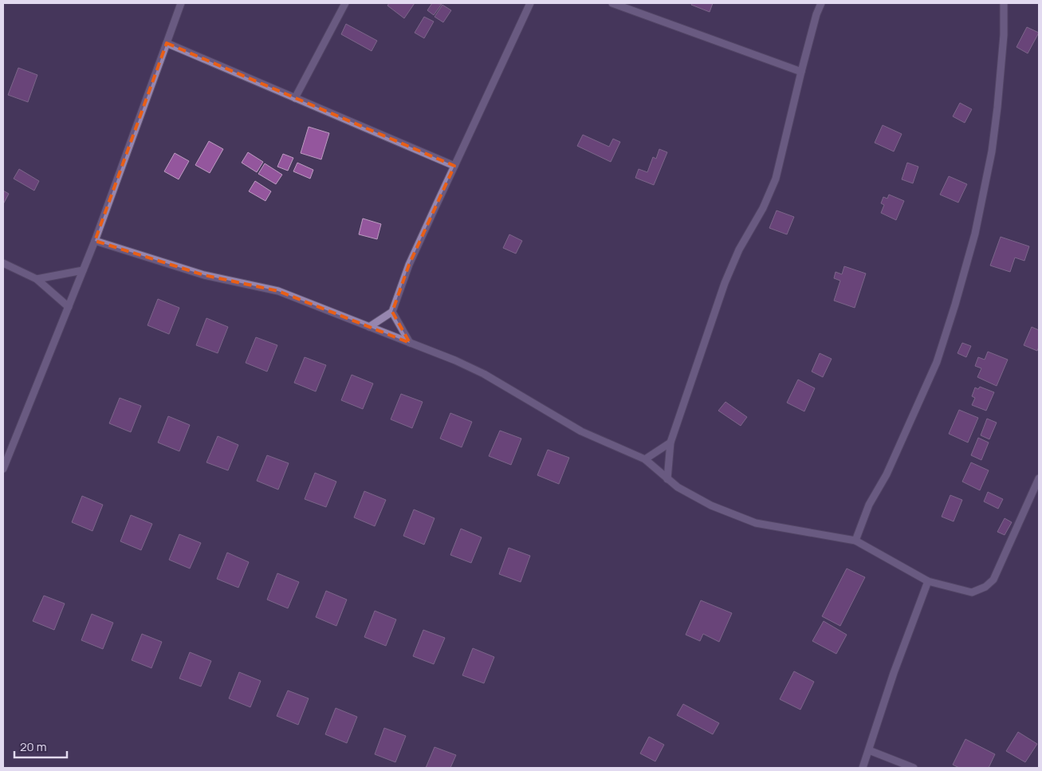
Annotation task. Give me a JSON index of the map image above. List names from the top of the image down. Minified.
{"scale_bar":"20 m"}
